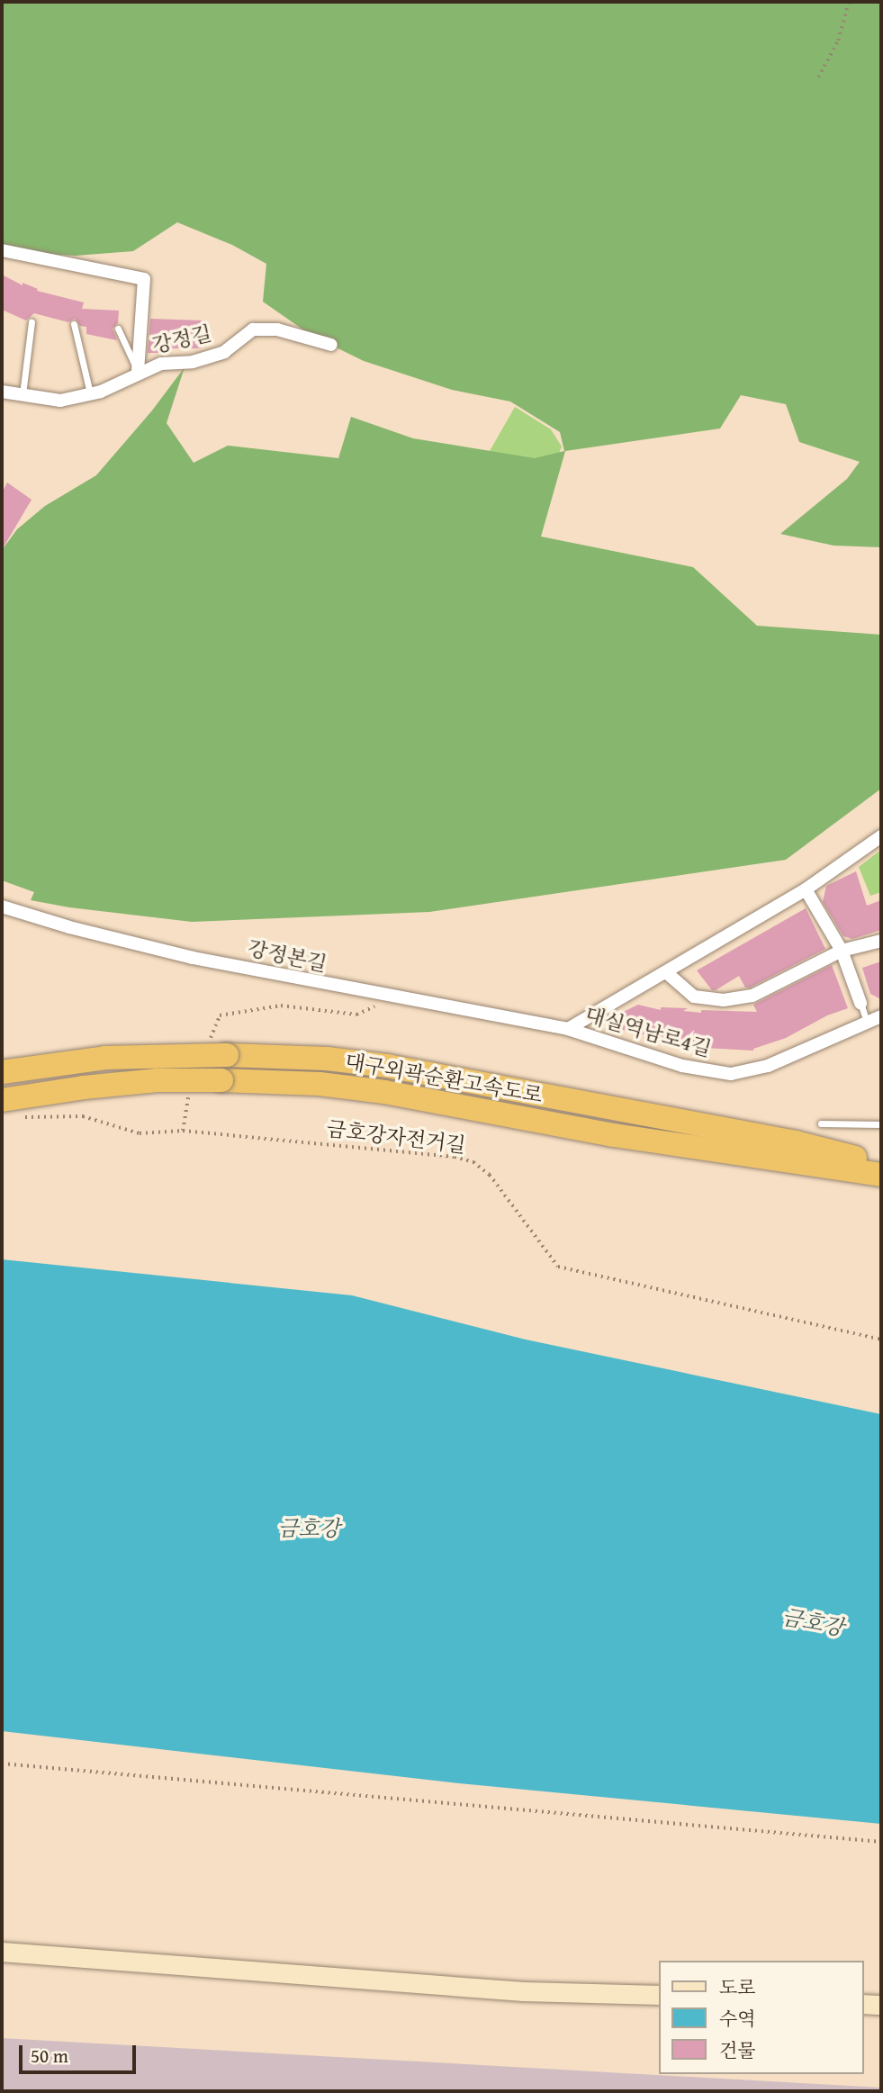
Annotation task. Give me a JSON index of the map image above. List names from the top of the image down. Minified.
{"streets":{"highway":["대구외곽순환고속도로"],"street":["강정길","강정본길","대실역남로4길"],"path":["금호강자전거길"]},"crossings":[["강정본길","대실역남로4길"],["대구외곽순환고속도로","금호강자전거길"]],"water":["금호강"],"legend":["도로","수역","건물"],"scale_bar":"50 m"}
